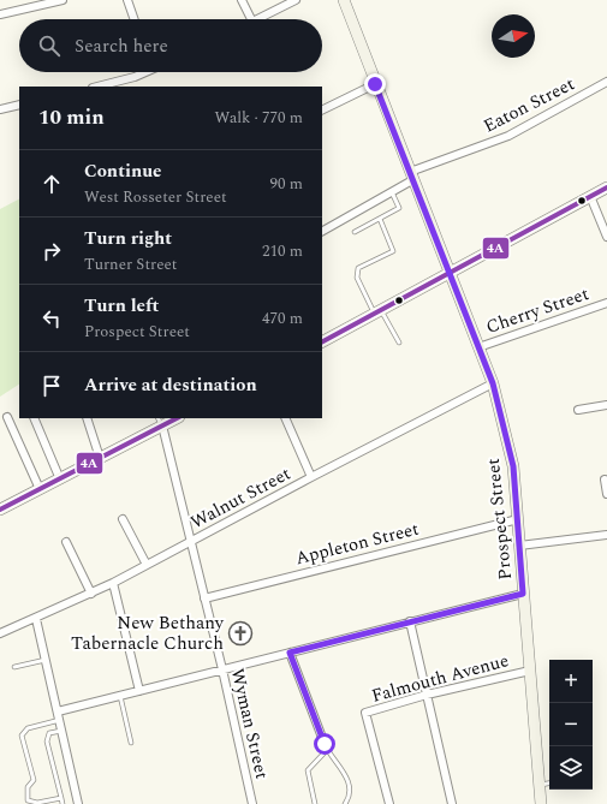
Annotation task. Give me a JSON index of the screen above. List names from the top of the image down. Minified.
{"streets":{"street":["Eaton Street","Cherry Street","Walnut Street","Prospect Street","Appleton Street","Falmouth Avenue","Wyman Street"]},"crossings":[["Eaton Street","Prospect Street"],["Cherry Street","Prospect Street"],["Walnut Street","Prospect Street"],["Walnut Street","Wyman Street"],["Prospect Street","Appleton Street"],["Prospect Street","Falmouth Avenue"],["Appleton Street","Wyman Street"]],"places":{"church":["New Bethany Tabernacle Church"]},"lines":["transit line 4A"],"north":"right","page":{"search":"Search here","heading":["10 min","Walk · 770 m"],"list":[["Continue","West Rosseter Street","90 m"],["Turn right","Turner Street","210 m"],["Turn left","Prospect Street","470 m"],"Arrive at destination"],"map_buttons":["+","−"]}}
